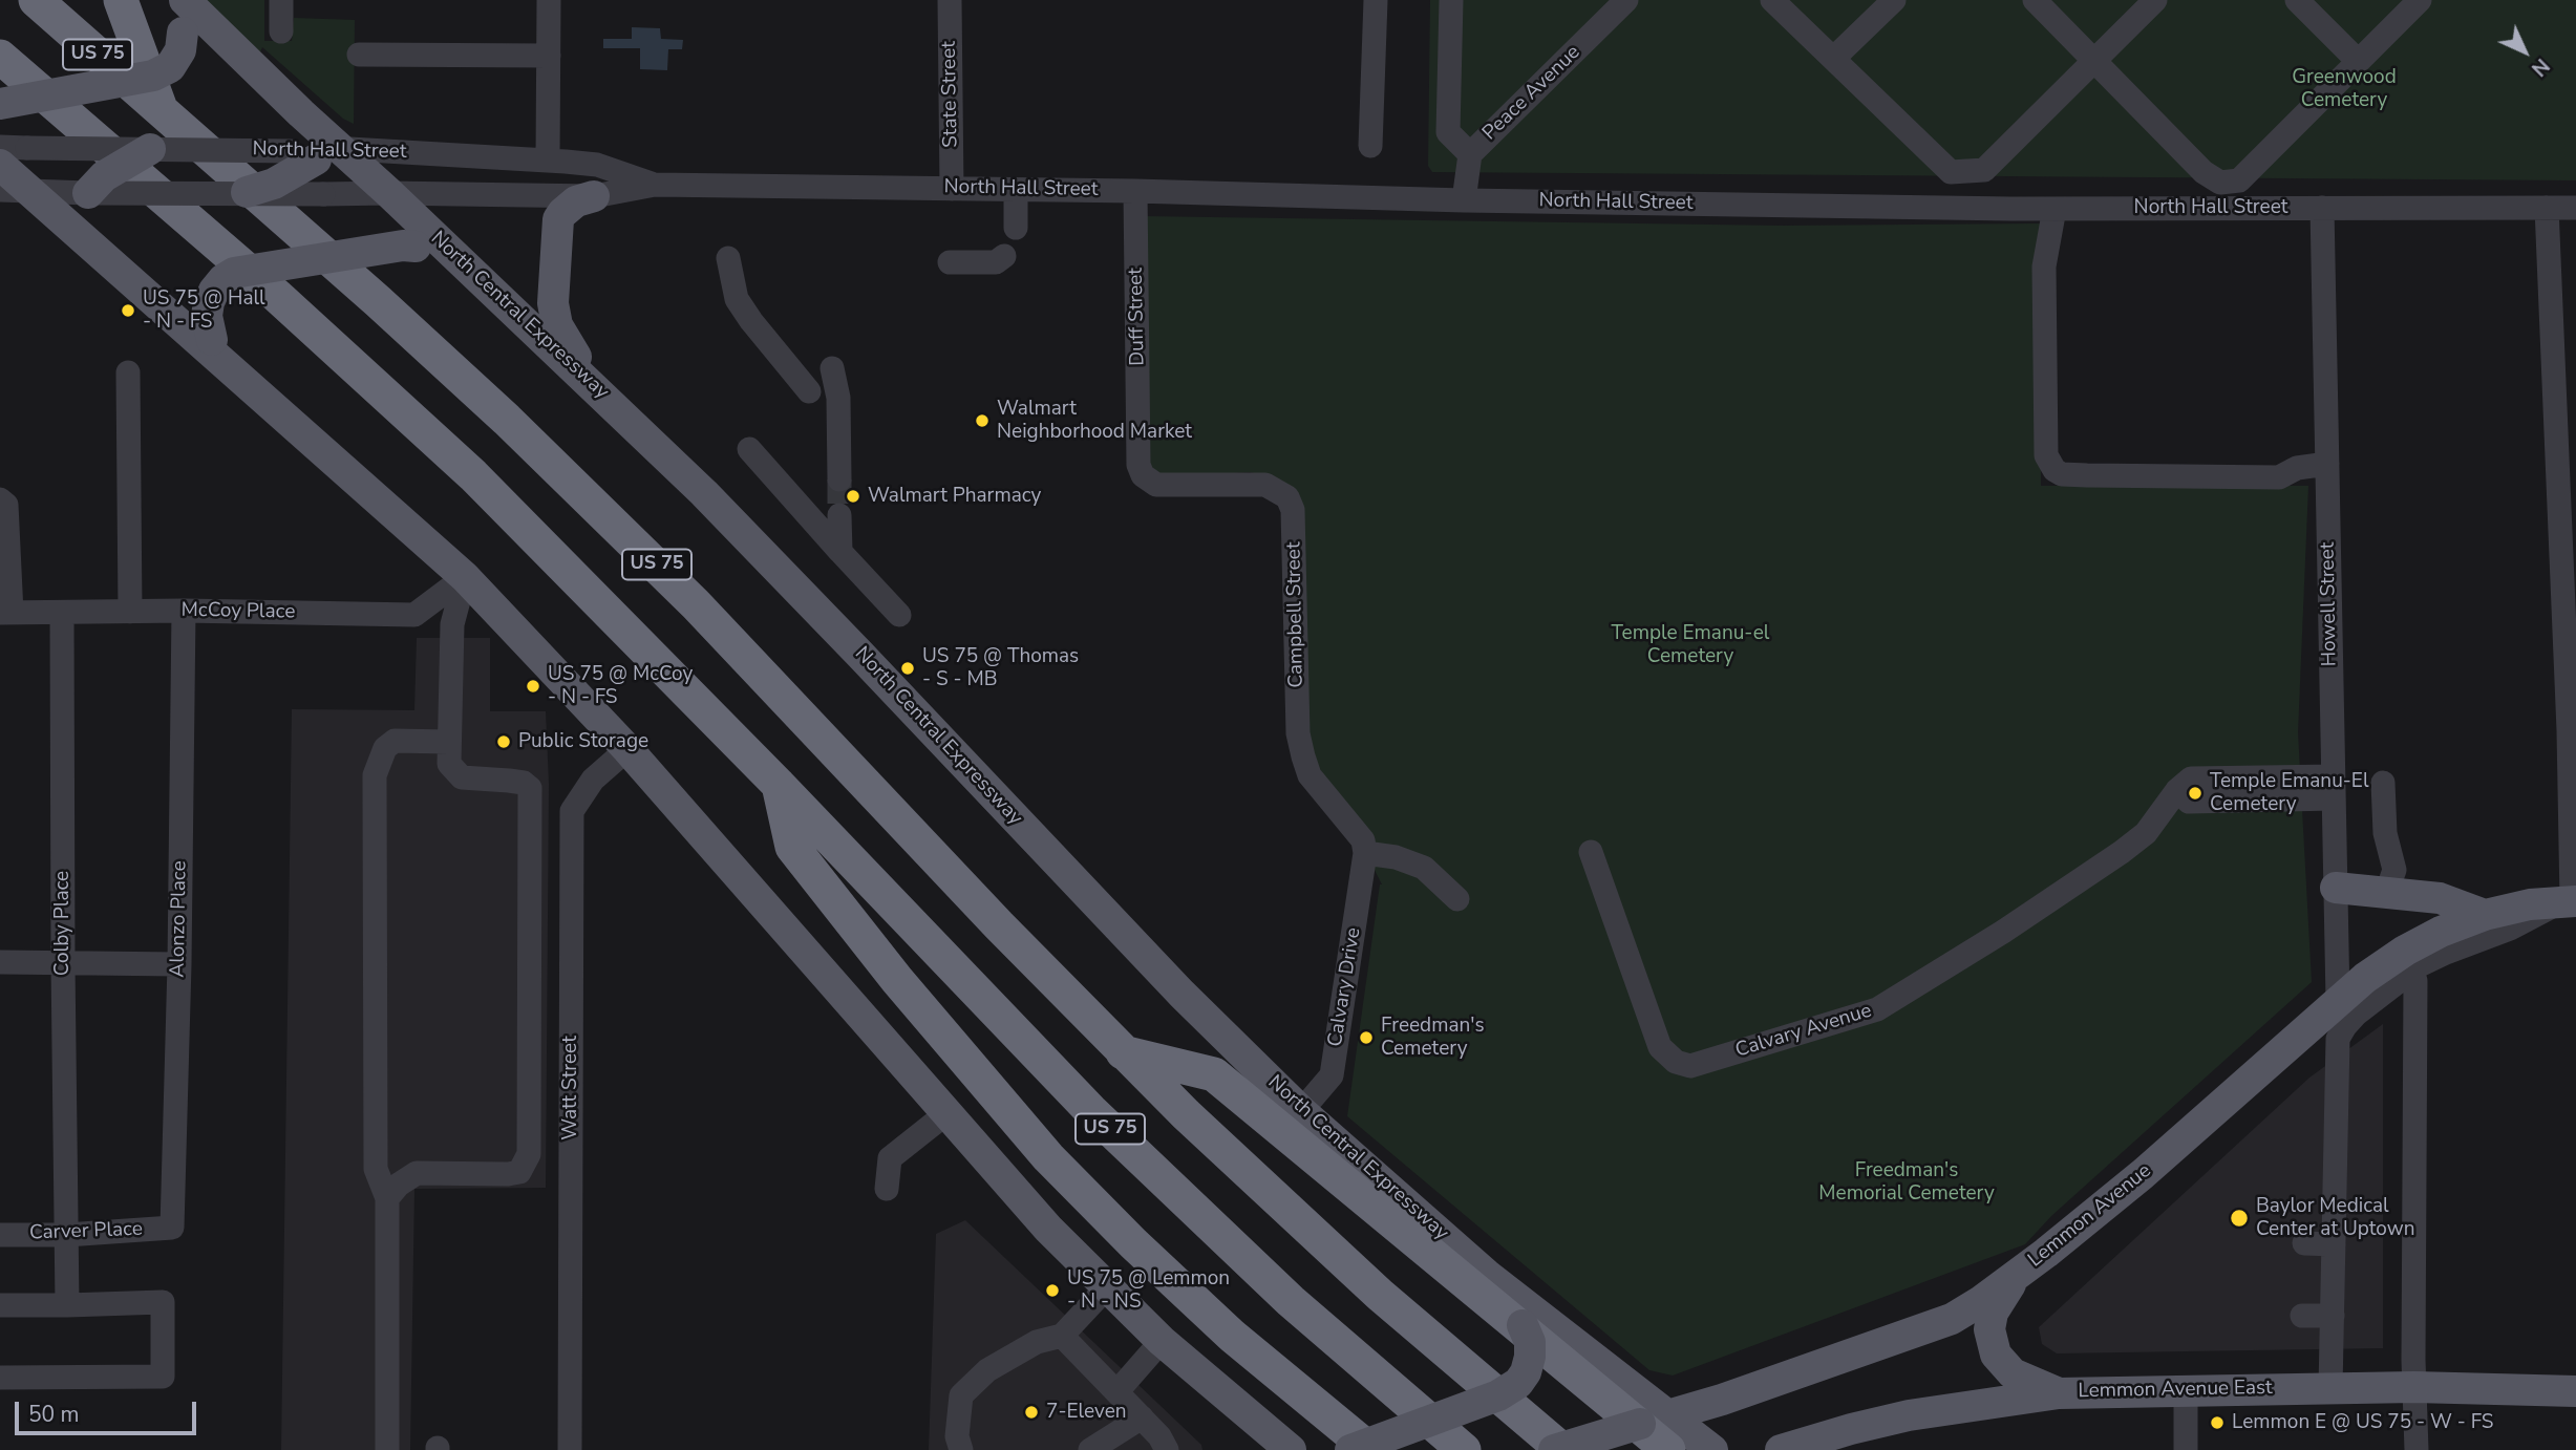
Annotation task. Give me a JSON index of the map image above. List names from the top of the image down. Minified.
{"streets":{"highway":["US 75"],"main road":["North Central Expressway","Lemmon Avenue","Lemmon Avenue East"],"street":["Peace Avenue","State Street","North Hall Street","Duff Street","Howell Street","McCoy Place","Campbell Street","Alonzo Place","Colby Place","Calvary Drive","Calvary Avenue","Watt Street","Carver Place"]},"crossings":[["Peace Avenue","North Hall Street"],["State Street","North Hall Street"],["North Hall Street","North Central Expressway"],["North Hall Street","Duff Street"],["North Hall Street","Howell Street"],["North Central Expressway","Calvary Drive"],["North Central Expressway","Lemmon Avenue"],["Duff Street","Campbell Street"],["Howell Street","Calvary Avenue"],["Howell Street","Lemmon Avenue"],["McCoy Place","Alonzo Place"],["McCoy Place","Colby Place"],["Campbell Street","Calvary Drive"],["Alonzo Place","Carver Place"],["Colby Place","Carver Place"]],"parks":["Greenwood Cemetery","Temple Emanu-el Cemetery","Freedman's Memorial Cemetery"],"places":["US 75 @ Hall - N - FS","Walmart Neighborhood Market","Walmart Pharmacy","US 75 @ Thomas - S - MB","US 75 @ McCoy - N - FS","Public Storage","Temple Emanu-El Cemetery","Freedman's Cemetery","Baylor Medical Center at Uptown","US 75 @ Lemmon - N - NS","7-Eleven","Lemmon E @ US 75 - W - FS"],"scale_bar":"50 m","north":"bottom right"}
